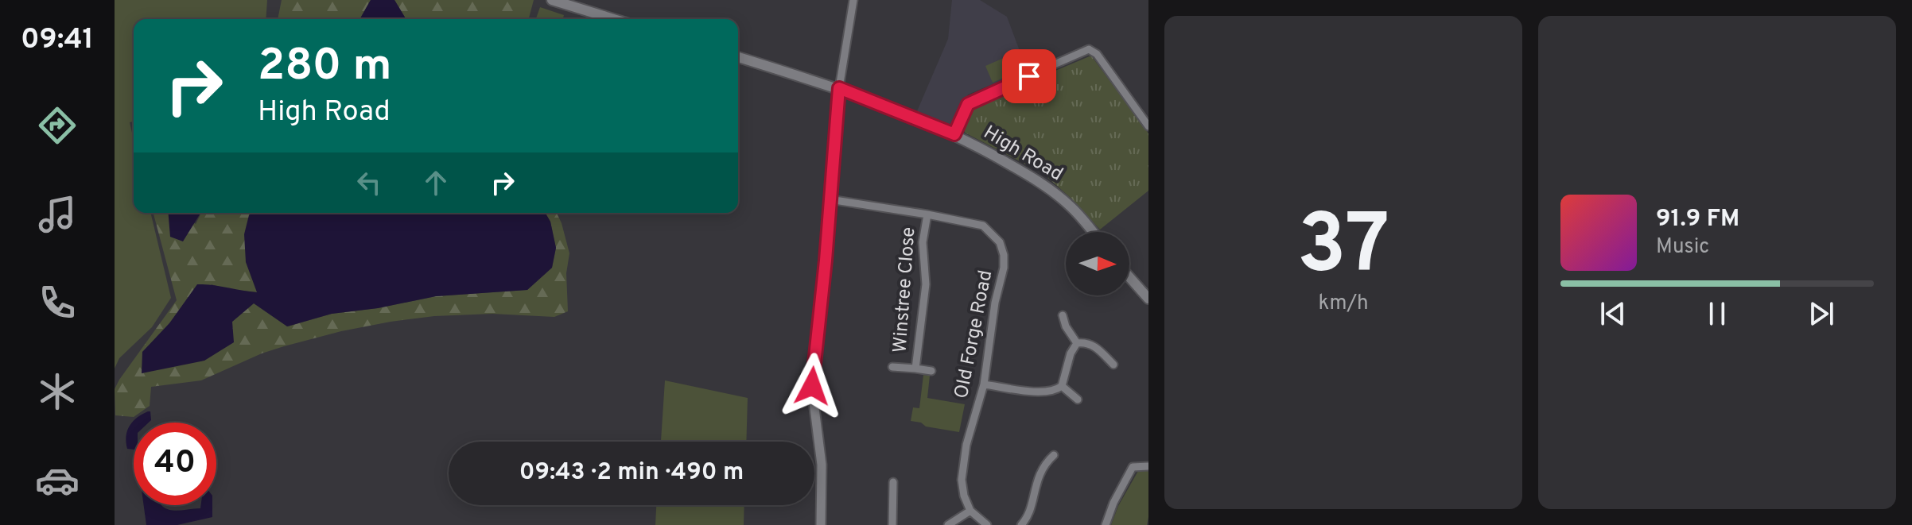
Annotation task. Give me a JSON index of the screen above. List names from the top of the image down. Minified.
{"streets":{"main road":["High Road"],"street":["Winstree Close","Old Forge Road"]},"crossings":[["Winstree Close","Old Forge Road"]],"north":"right","page":{"tabs":"09:41","tile":["37","km/h"],"turn":["280 m","High Road"],"song":["91.9 FM","Music"],"limit":"40","trip":"09:43 · 2 min · 490 m"}}
